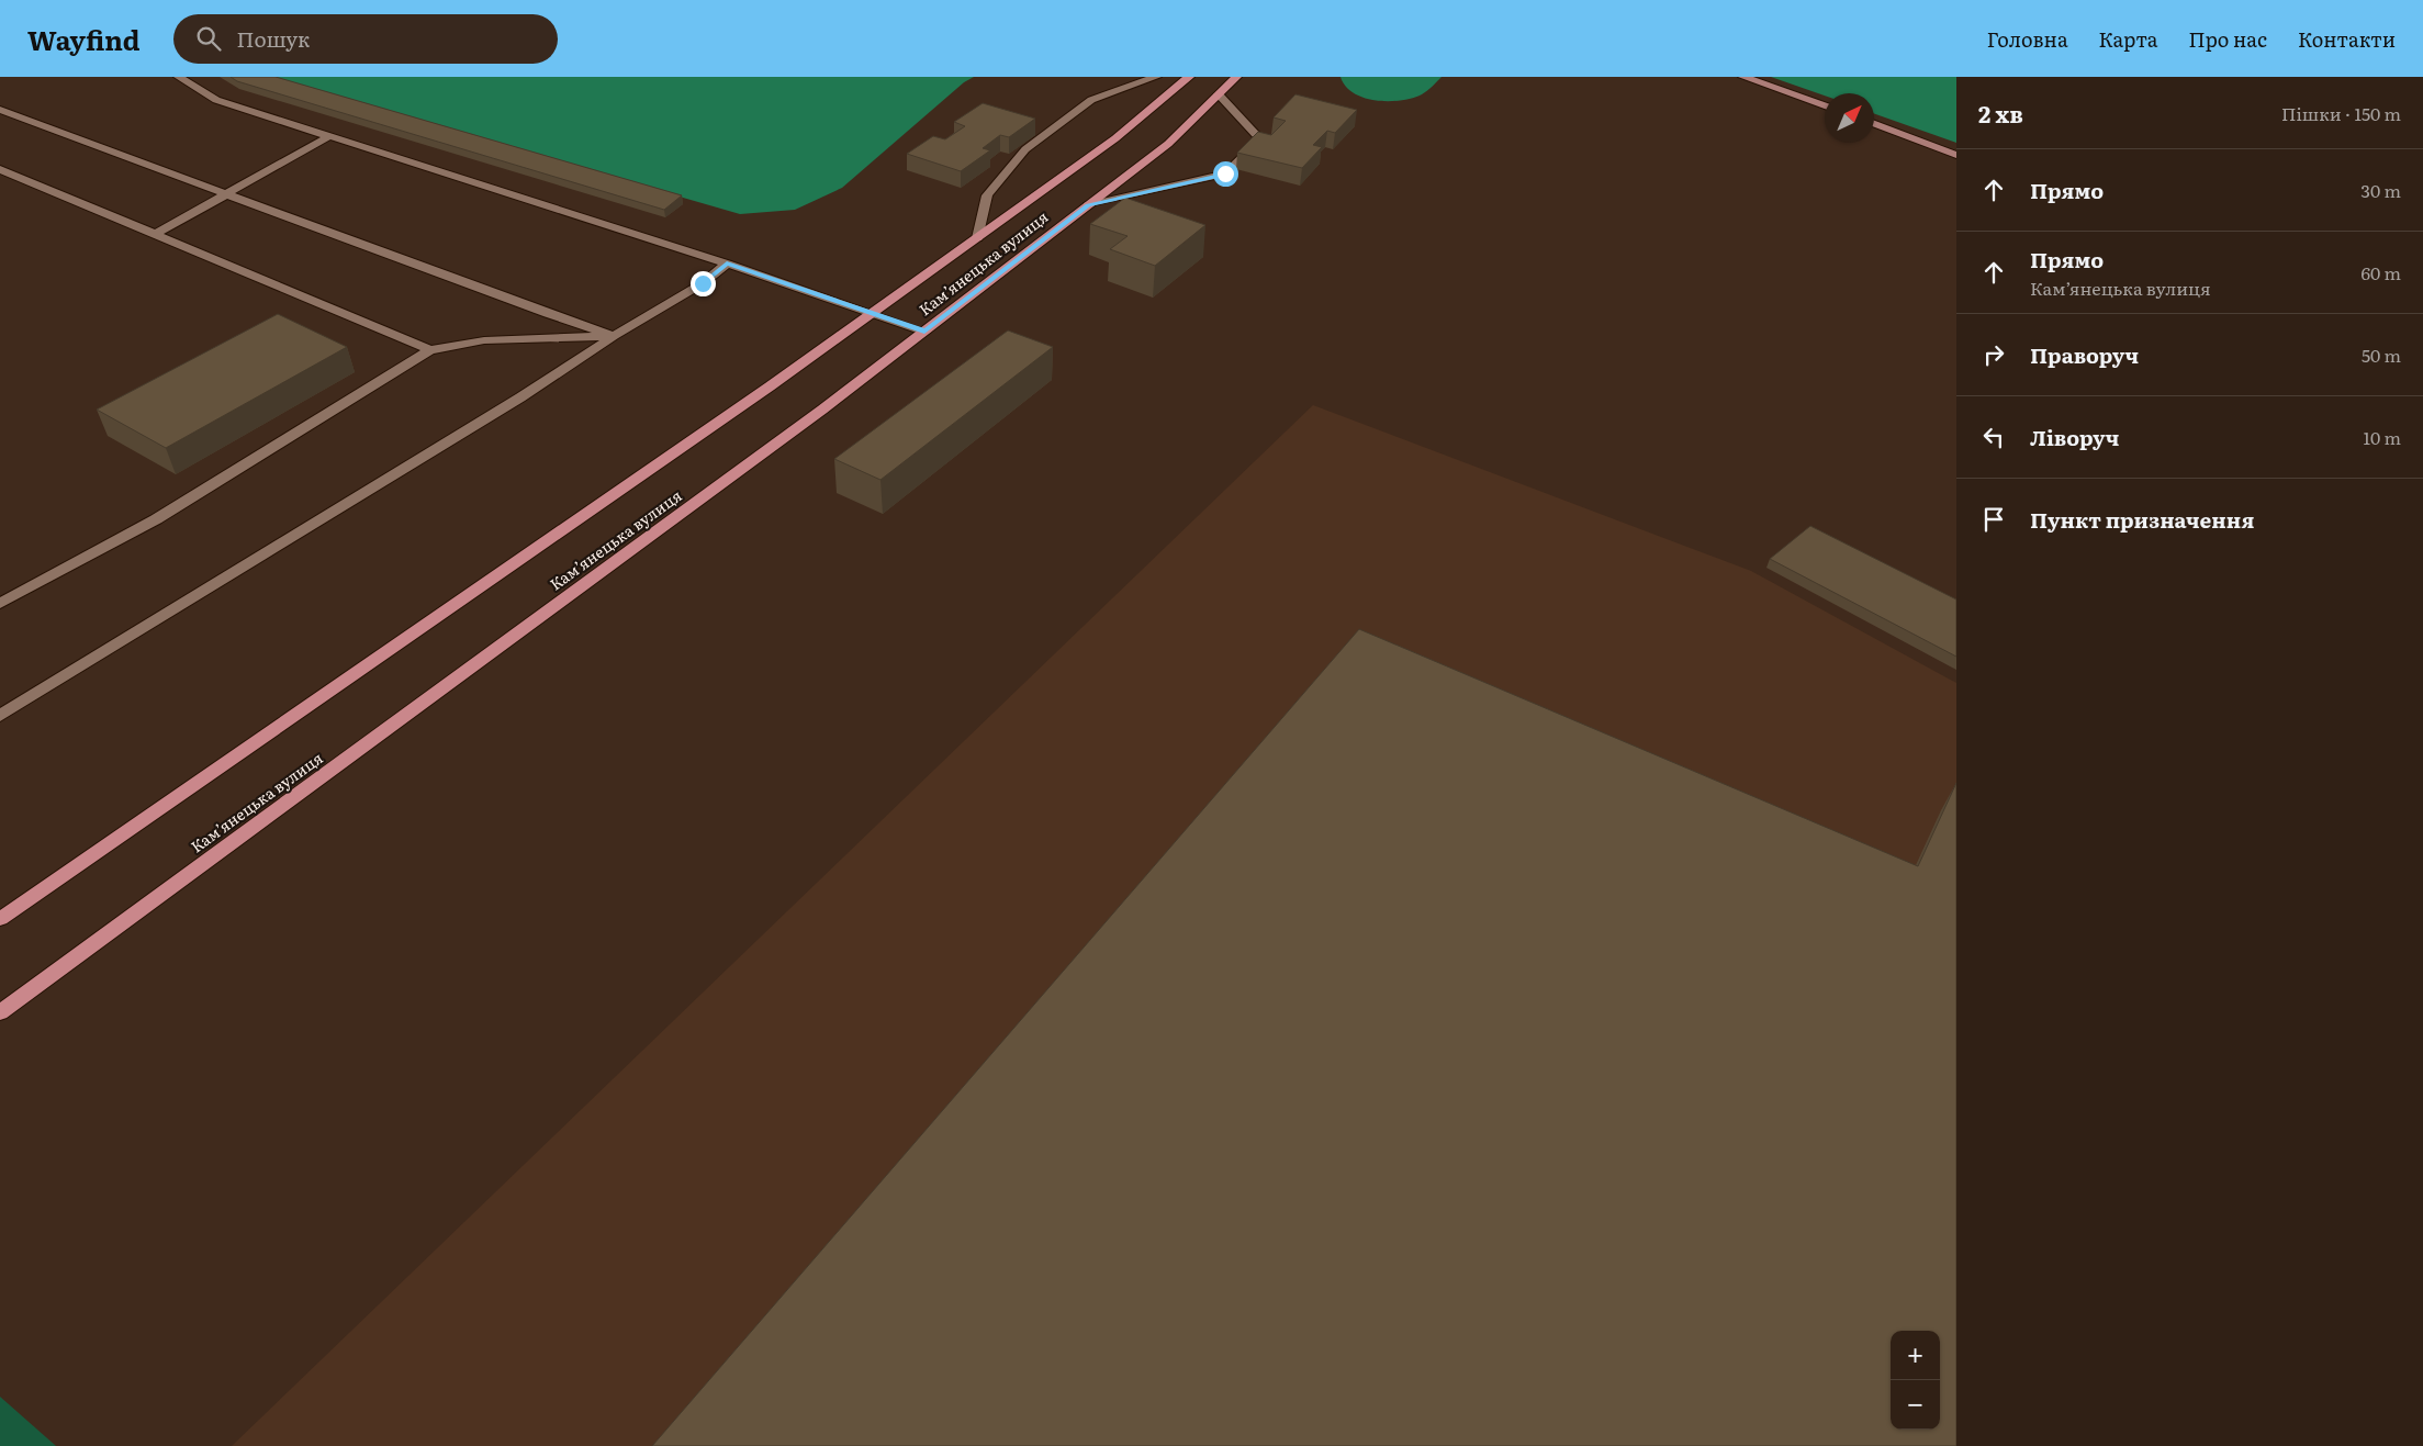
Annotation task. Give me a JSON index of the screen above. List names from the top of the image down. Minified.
{"streets":{"main road":["Камʼянецька вулиця"]},"north":"top right","page":{"header":"Wayfind","search":"Пошук","nav":["Головна","Карта","Про нас","Контакти"],"heading":["2 хв","Пішки · 150 m"],"list":[["Прямо","30 m"],["Прямо","Камʼянецька вулиця","60 m"],["Праворуч","50 m"],["Ліворуч","10 m"],"Пункт призначення"],"map_buttons":["+","−"]}}
